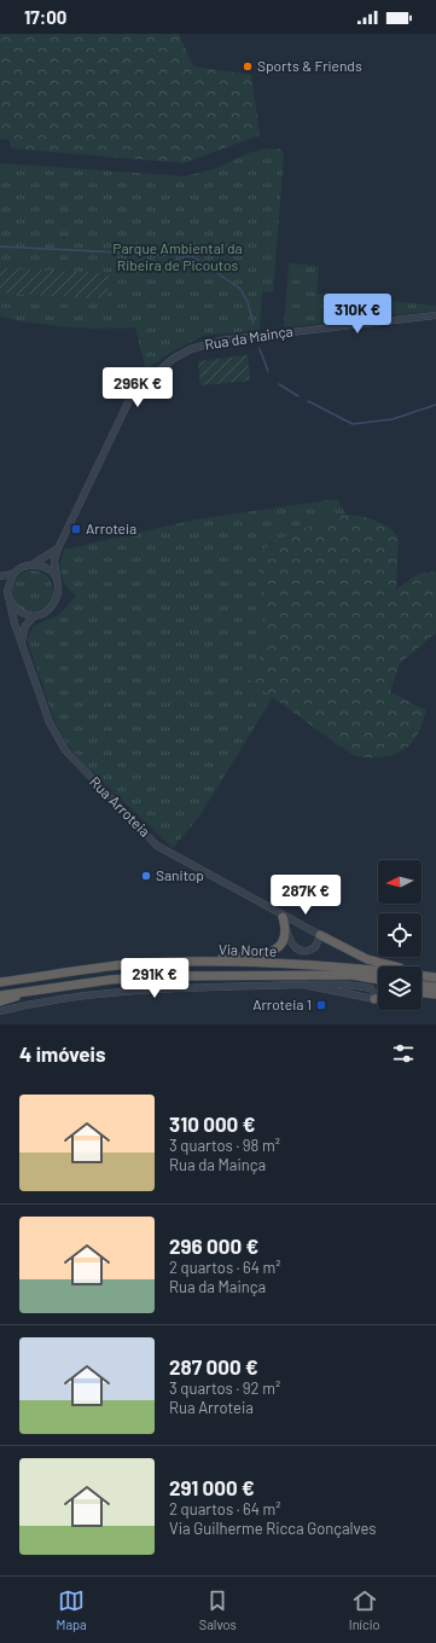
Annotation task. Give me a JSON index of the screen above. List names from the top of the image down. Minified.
{"streets":{"highway":["Via Norte"],"street":["Rua da Mainça","Rua Arroteia"]},"crossings":[["Rua da Mainça","Rua Arroteia"]],"parks":["Parque Ambiental da Ribeira de Picoutos"],"places":{"other":["Sports & Friends","Sanitop"],"transit":["Arroteia","Arroteia 1"]},"north":"left","page":{"status":"17:00","price":["310K €","296K €","287K €","291K €"],"heading":"4 imóveis","list":[{"name":"310 000 €","note":"3 quartos · 98 m² · Rua da Mainça"},{"name":"296 000 €","note":"2 quartos · 64 m² · Rua da Mainça"},{"name":"287 000 €","note":"3 quartos · 92 m² · Rua Arroteia"},{"name":"291 000 €","note":"2 quartos · 64 m² · Via Guilherme Ricca Gonçalves"}],"tabs":["Mapa","Salvos","Início"]}}
